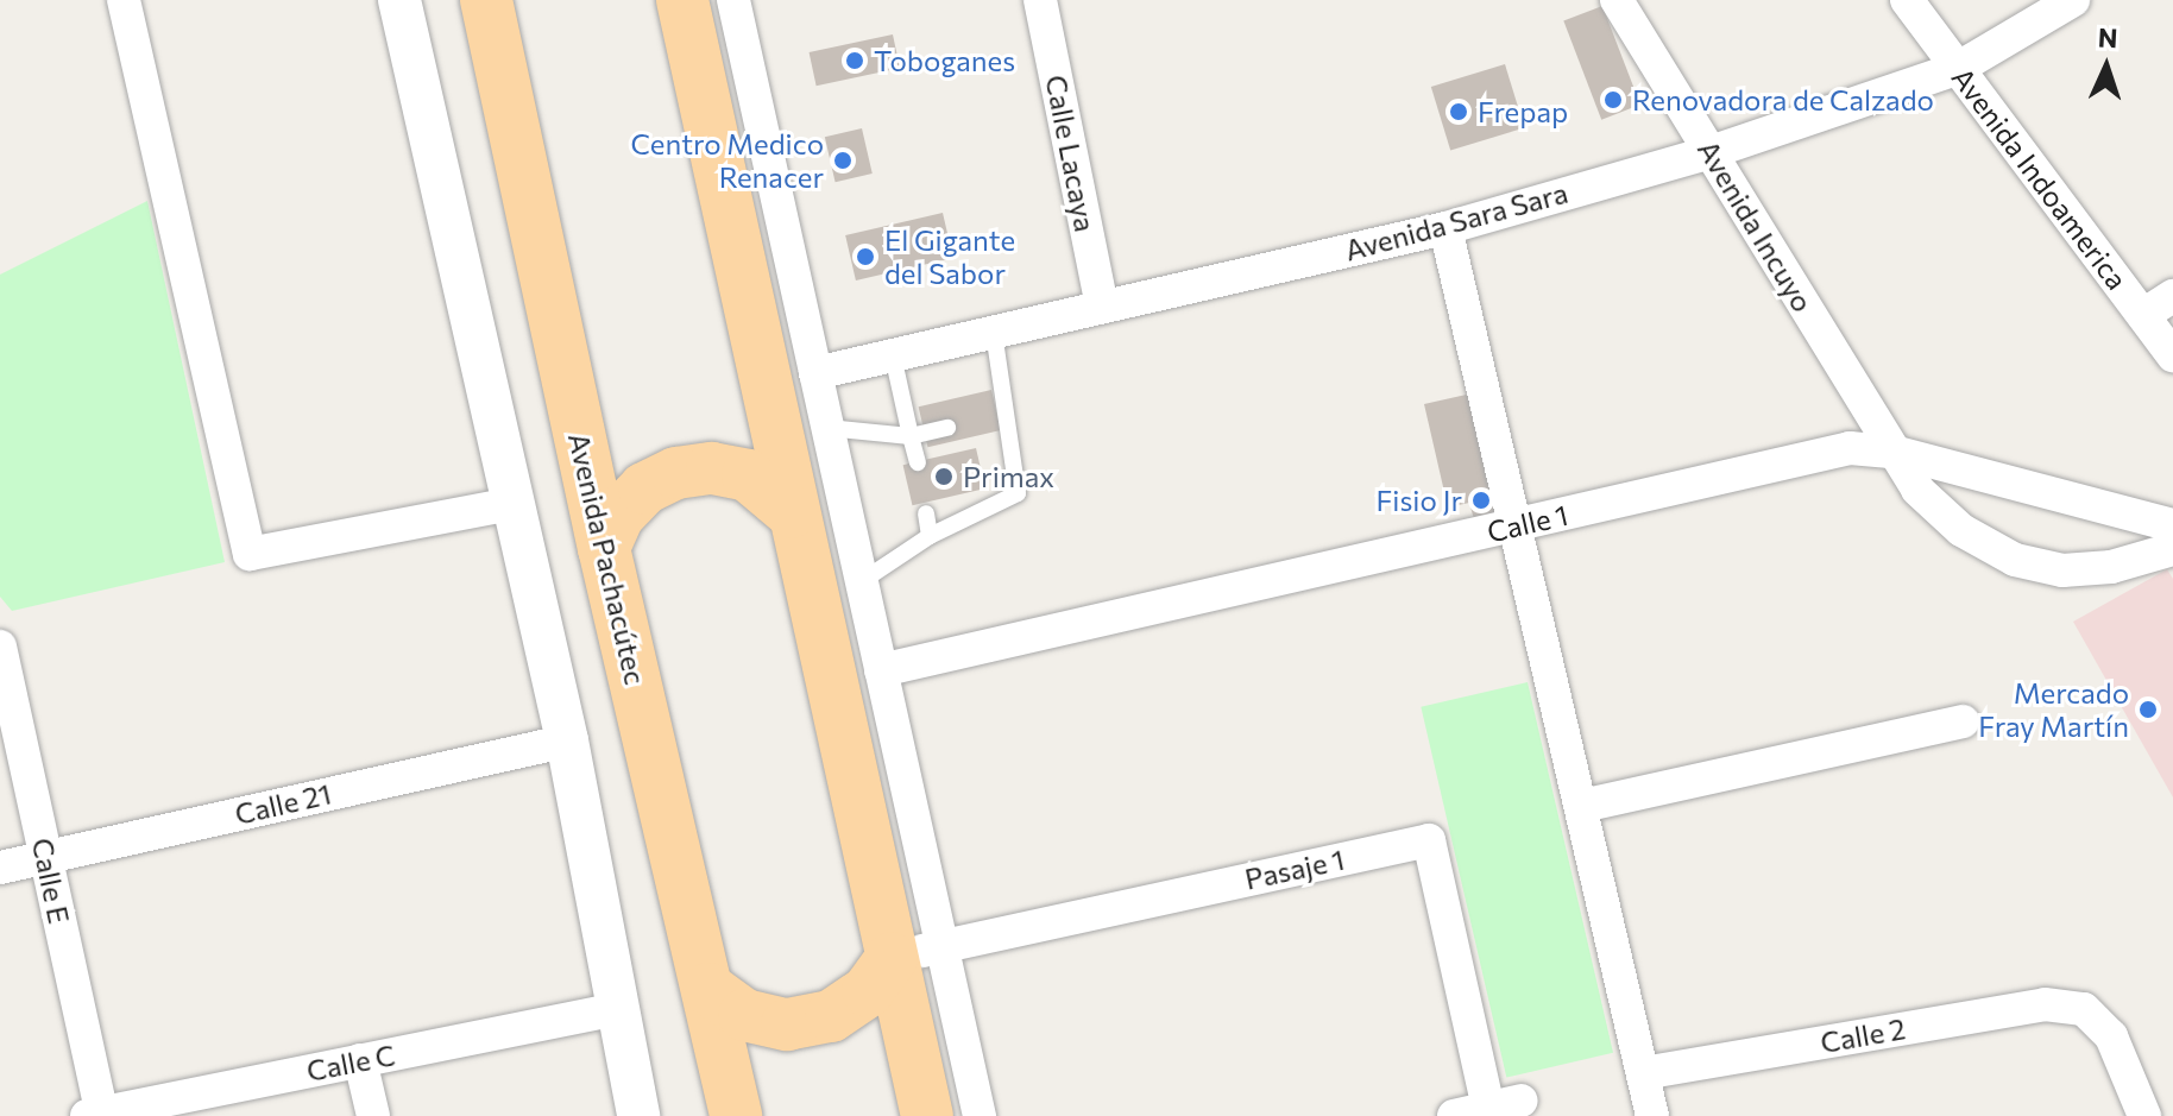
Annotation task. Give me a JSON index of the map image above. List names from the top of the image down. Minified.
{"streets":{"main road":["Avenida Pachacútec"],"street":["Calle Lacaya","Avenida Indoamerica","Avenida Sara Sara","Avenida Incuyo","Calle 1","Calle 21","Pasaje 1","Calle E","Calle 2","Calle C"]},"crossings":[["Calle Lacaya","Avenida Sara Sara"],["Avenida Indoamerica","Avenida Sara Sara"],["Avenida Sara Sara","Avenida Incuyo"],["Avenida Incuyo","Calle 1"],["Calle 21","Calle E"],["Calle E","Calle C"]],"places":["Toboganes","Renovadora de Calzado","Frepap","Centro Medico Renacer","El Gigante del Sabor","Primax","Fisio Jr","Mercado Fray Martín"],"north":"top"}
